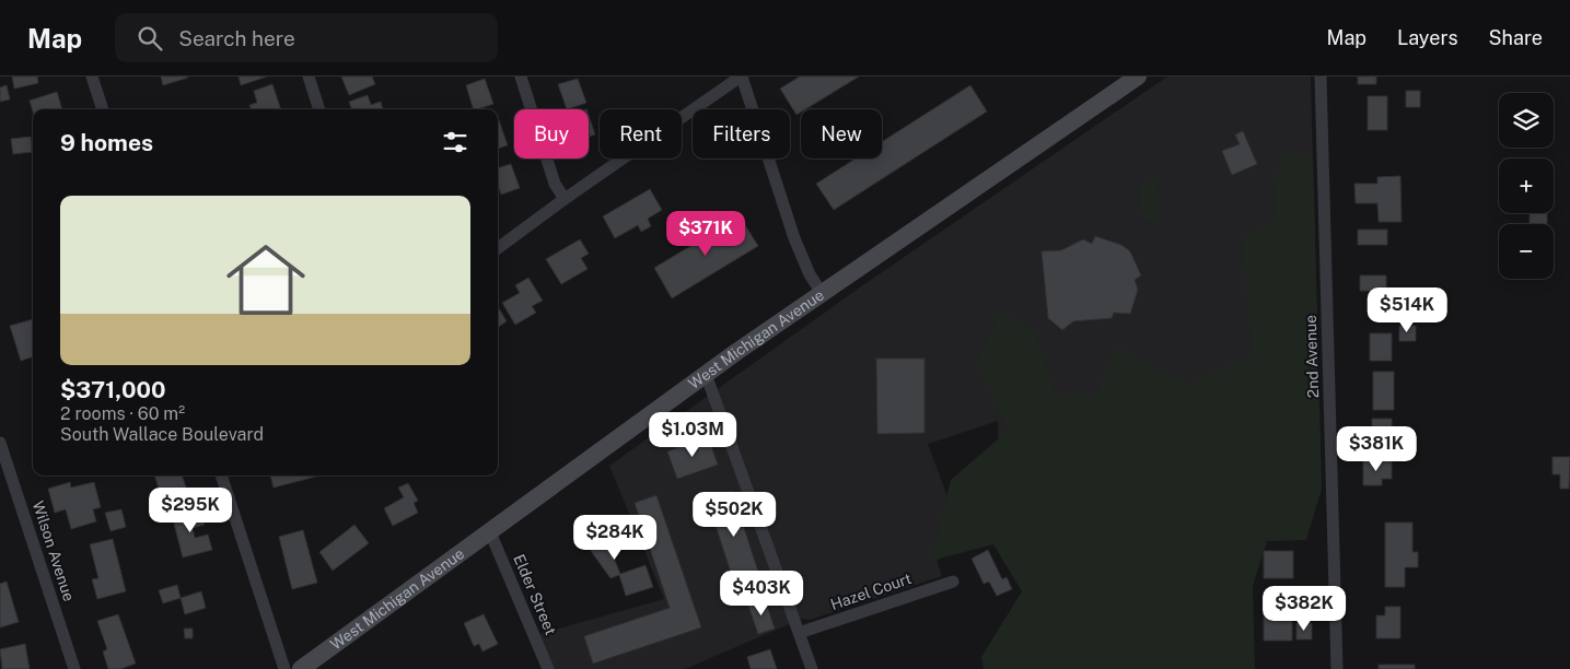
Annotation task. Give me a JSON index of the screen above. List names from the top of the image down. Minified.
{"streets":{"main road":["West Michigan Avenue"],"street":["2nd Avenue","Wilson Avenue","Hazel Court","Elder Street"]},"crossings":[["West Michigan Avenue","Elder Street"]],"page":{"header":"Map","search":"Search here","nav":["Map","Layers","Share"],"map_buttons":["+","−"],"chip":["Buy","Rent","Filters","New"],"heading":"9 homes","list":[{"name":"$371,000","note":"2 rooms · 60 m² · South Wallace Boulevard"}],"price":["$371K","$514K","$1.03M","$381K","$295K","$502K","$284K","$403K","$382K"]}}
